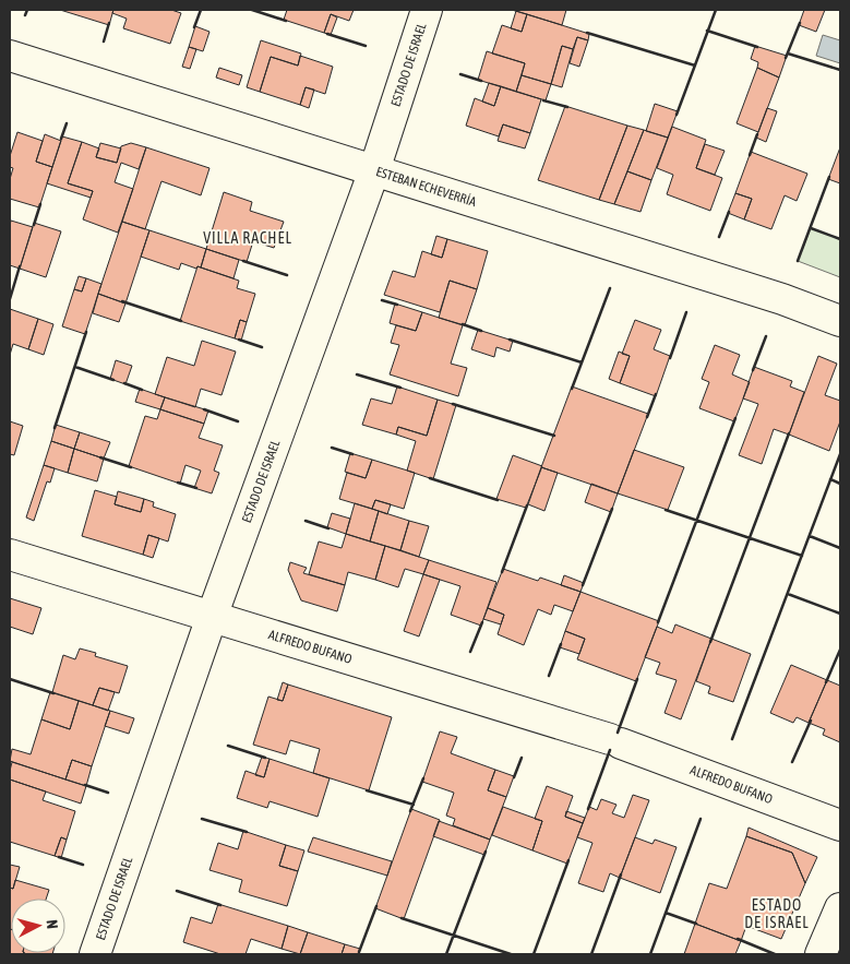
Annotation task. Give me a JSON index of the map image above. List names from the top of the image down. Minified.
{"streets":{"street":["ESTADO DE ISRAEL","ESTEBAN ECHEVERRÍA","ALFREDO BUFANO"]},"crossings":[["ESTADO DE ISRAEL","ESTEBAN ECHEVERRÍA"],["ESTADO DE ISRAEL","ALFREDO BUFANO"]],"districts":["VILLA RACHEL","ESTADO DE ISRAEL"],"north":"right"}
